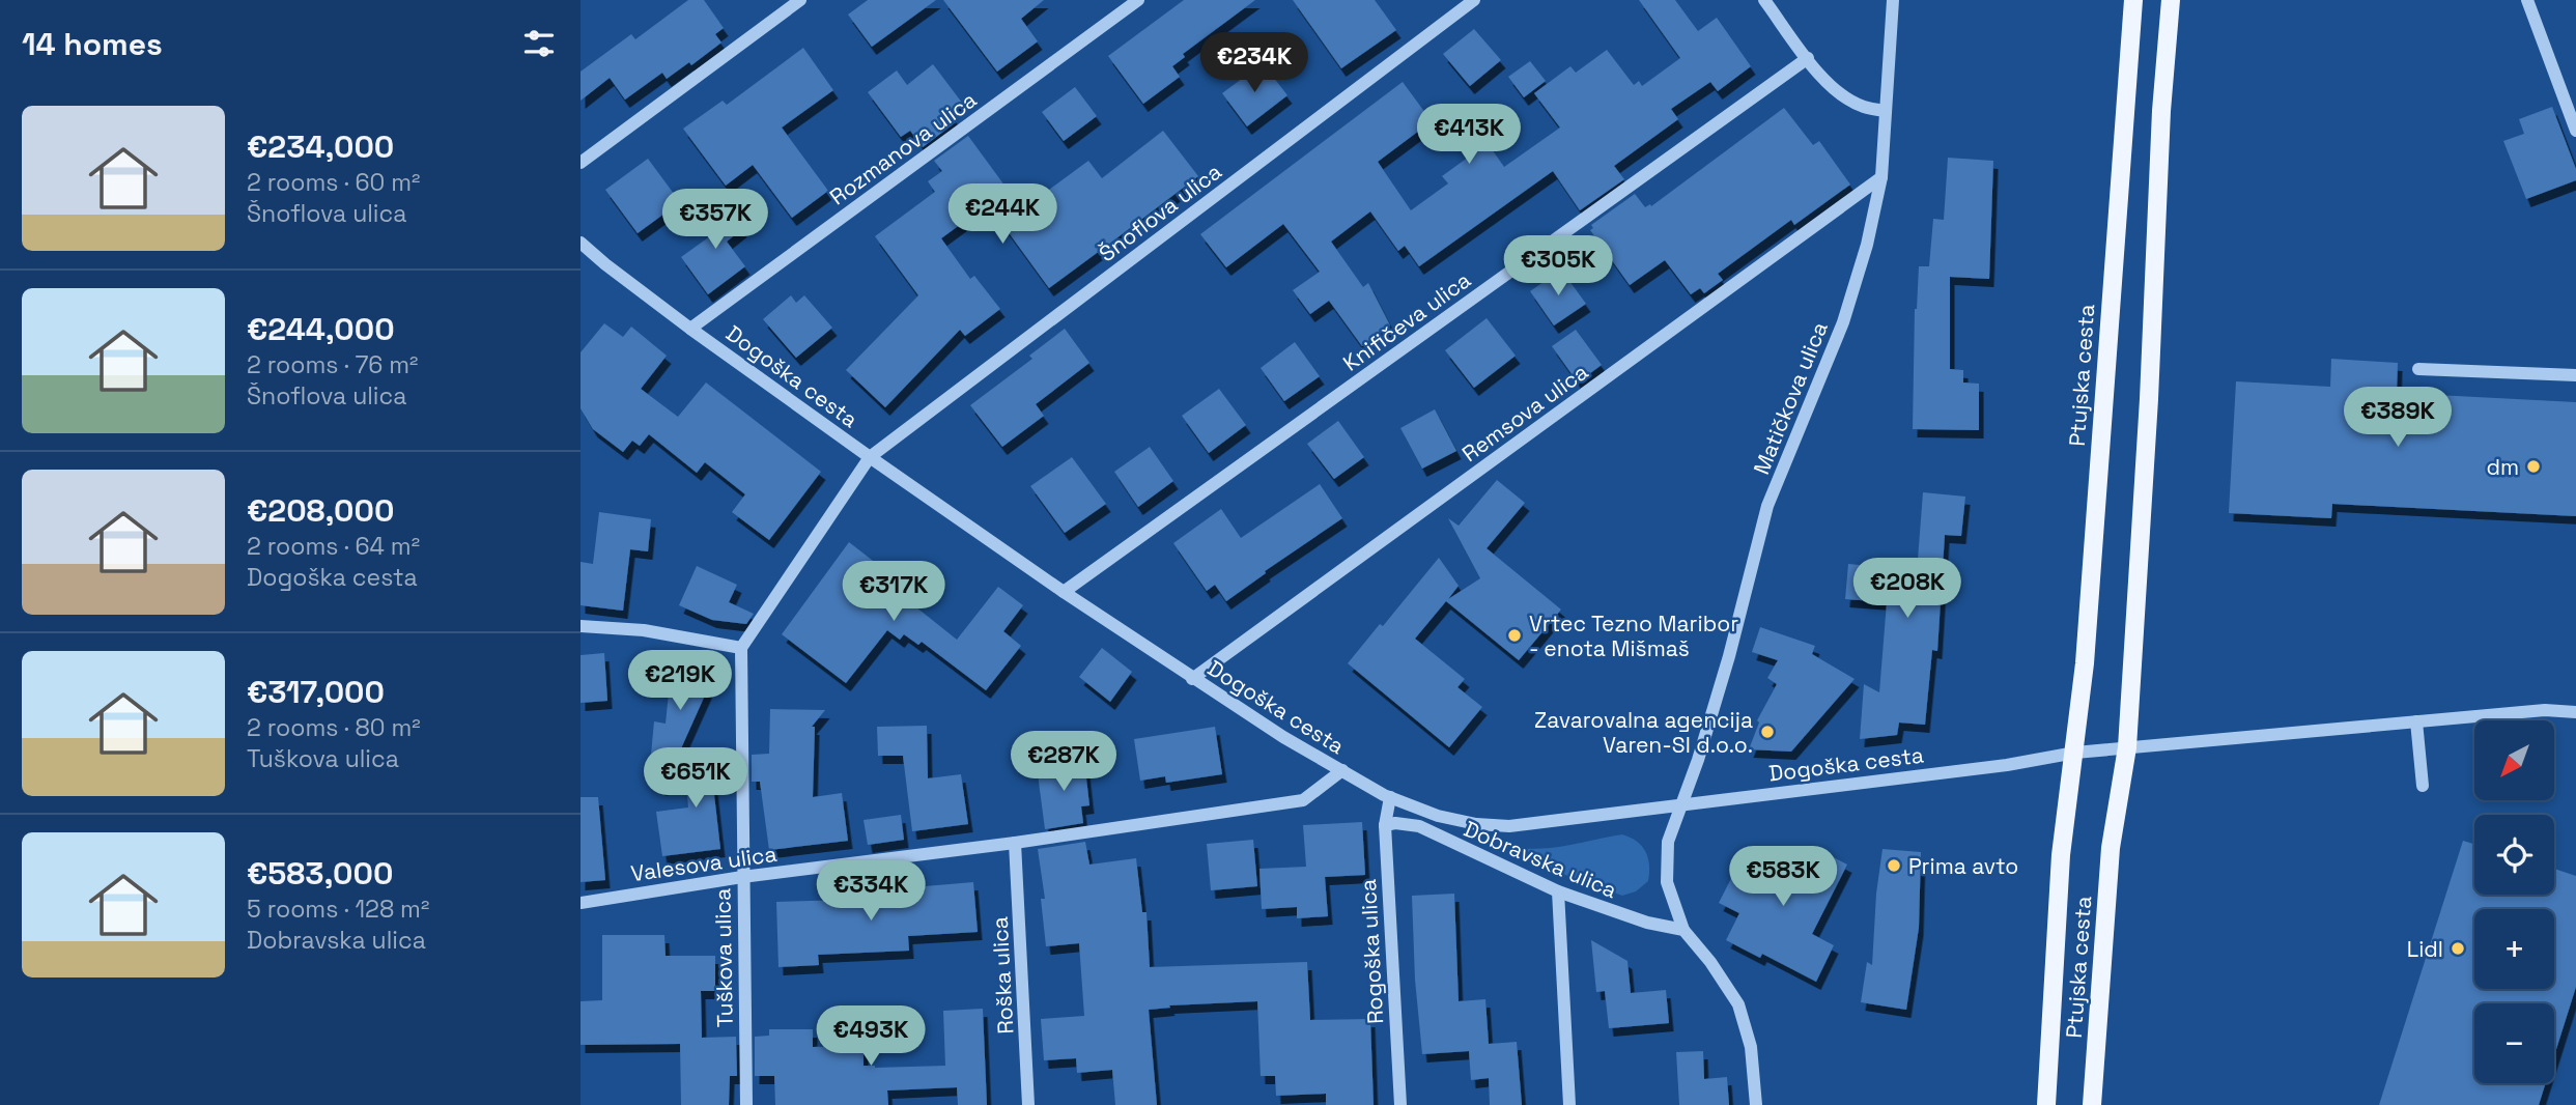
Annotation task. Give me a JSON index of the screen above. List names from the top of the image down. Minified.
{"streets":{"main road":["Ptujska cesta"],"street":["Rozmanova ulica","Šnoflova ulica","Knifičeva ulica","Dogoška cesta","Matičkova ulica","Remsova ulica","Dobravska ulica","Valesova ulica","Rogoška ulica","Tuškova ulica","Roška ulica"]},"crossings":[["Rozmanova ulica","Dogoška cesta"],["Šnoflova ulica","Dogoška cesta"],["Knifičeva ulica","Dogoška cesta"],["Ptujska cesta","Dogoška cesta"],["Dogoška cesta","Matičkova ulica"],["Dogoška cesta","Remsova ulica"],["Dogoška cesta","Valesova ulica"],["Dogoška cesta","Rogoška ulica"],["Matičkova ulica","Remsova ulica"],["Dobravska ulica","Rogoška ulica"],["Valesova ulica","Tuškova ulica"],["Valesova ulica","Roška ulica"]],"places":["dm","Vrtec Tezno Maribor - enota Mišmaš","Zavarovalna agencija Varen-SI d.o.o.","Prima avto","Lidl"],"north":"bottom left","page":{"heading":"14 homes","price":["€234K","€413K","€244K","€357K","€305K","€389K","€208K","€317K","€219K","€287K","€651K","€583K","€334K","€493K"],"list":[{"name":"€234,000","note":"2 rooms · 60 m² · Šnoflova ulica"},{"name":"€244,000","note":"2 rooms · 76 m² · Šnoflova ulica"},{"name":"€208,000","note":"2 rooms · 64 m² · Dogoška cesta"},{"name":"€317,000","note":"2 rooms · 80 m² · Tuškova ulica"},{"name":"€583,000","note":"5 rooms · 128 m² · Dobravska ulica"}],"map_buttons":["+","−"]}}
